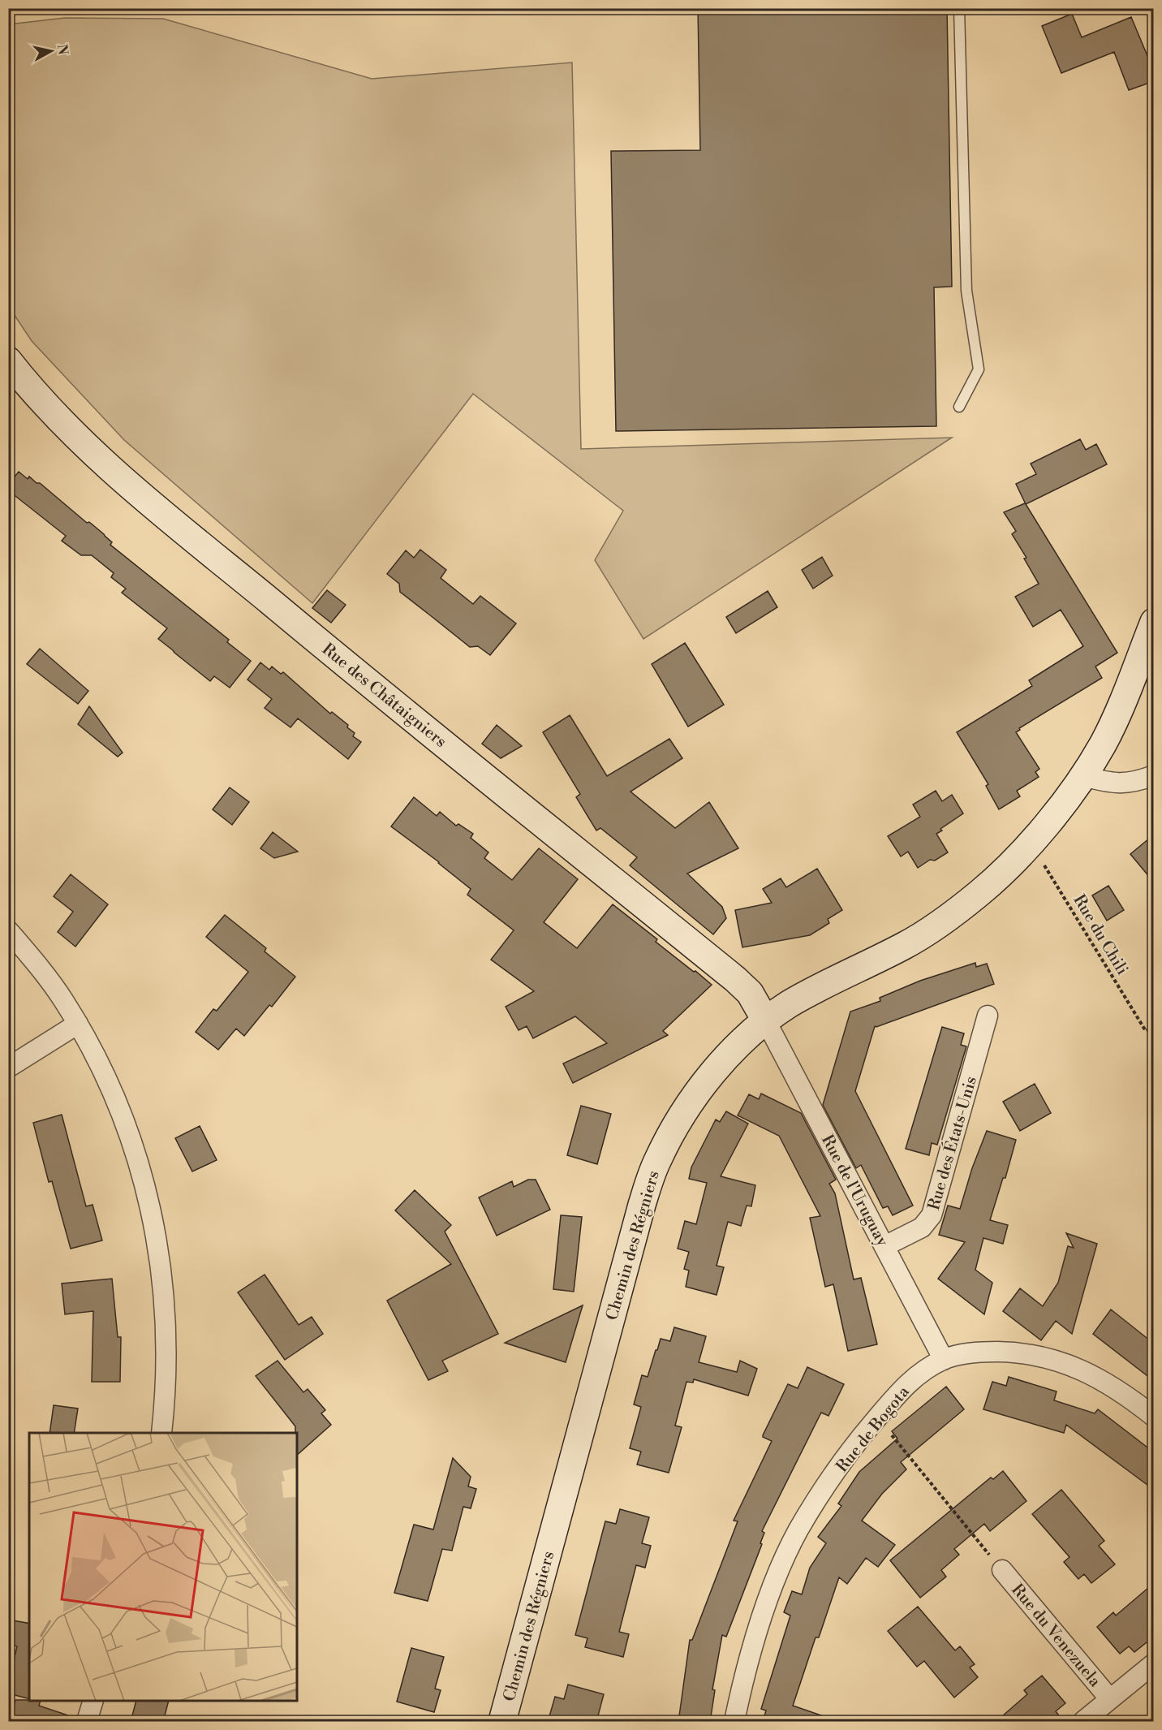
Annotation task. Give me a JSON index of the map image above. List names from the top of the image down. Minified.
{"streets":{"main road":["Rue des Châtaigniers","Chemin des Régniers"],"street":["Rue des États-Unis","Rue de l'Uruguay","Rue de Bogota","Rue du Venezuela"],"path":["Rue du Chili"]},"crossings":[["Rue des Châtaigniers","Rue de l'Uruguay"],["Rue des Châtaigniers","Chemin des Régniers"],["Rue du Chili","Chemin des Régniers"],["Rue des États-Unis","Rue de l'Uruguay"],["Rue de l'Uruguay","Chemin des Régniers"],["Rue de l'Uruguay","Rue de Bogota"]],"north":"right"}
